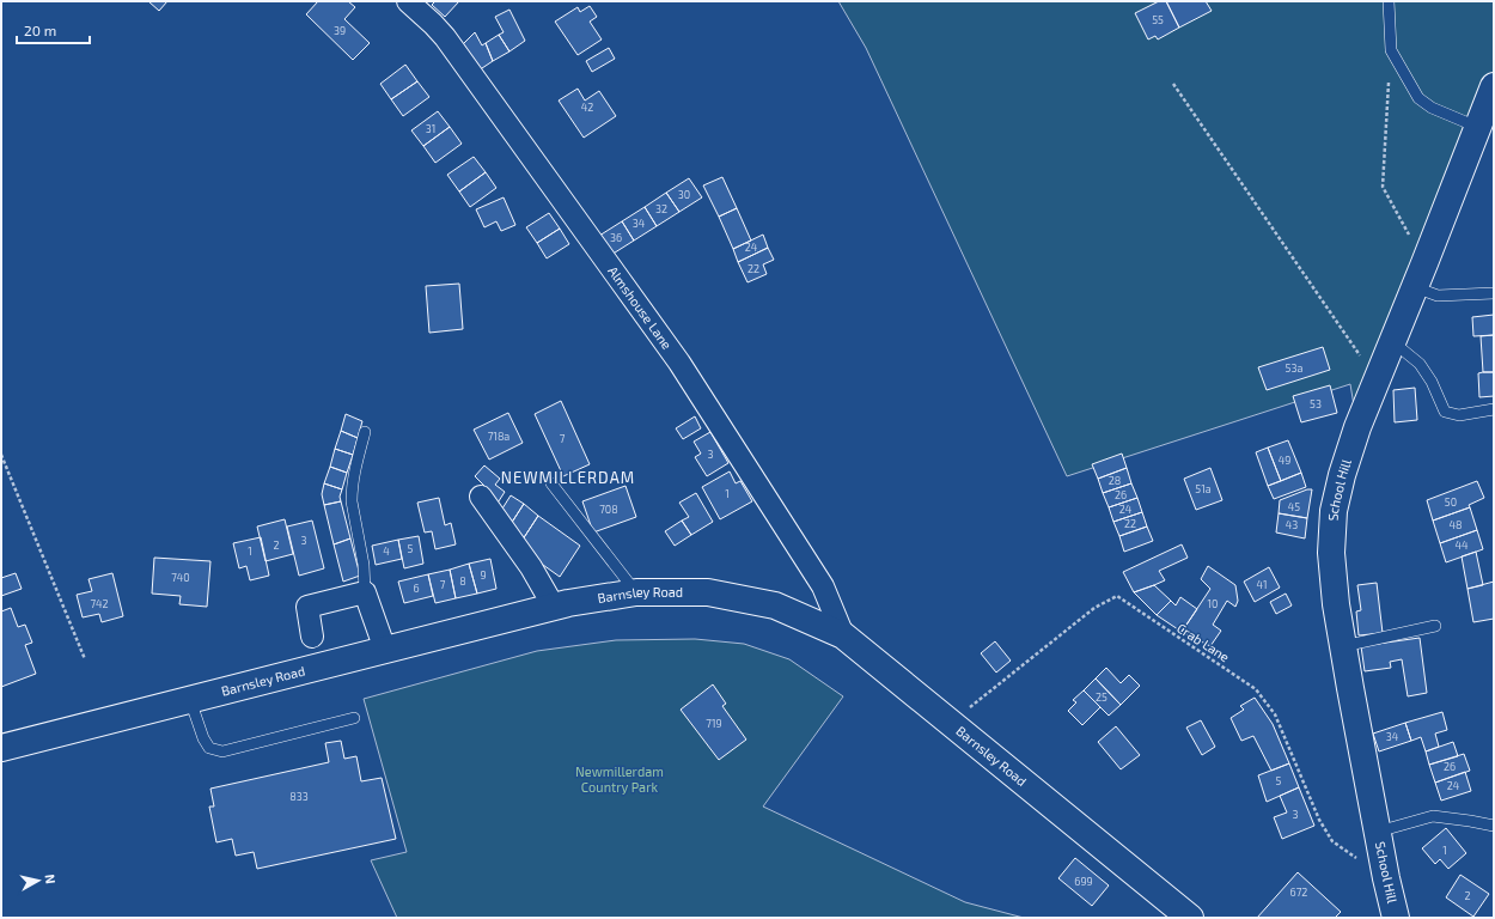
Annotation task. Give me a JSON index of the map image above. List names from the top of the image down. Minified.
{"streets":{"main road":["School Hill","Barnsley Road"],"street":["Almshouse Lane"],"path":["Crab Lane"]},"crossings":[["Almshouse Lane","Barnsley Road"],["School Hill","Crab Lane"],["Barnsley Road","Crab Lane"]],"districts":["NEWMILLERDAM"],"parks":["Newmillerdam Country Park"],"house_numbers":["55","39","42","31","30","32","34","36","24","22","53a","53","718a","7","3","49","28","51a","1","26","50","45","708","24","22","43","48","3","2","44","5","1","4","9","740","8","7","41","6","742","10","25","719","34","26","5","24","833","3","1","699","672","2"],"scale_bar":"20 m","north":"right"}
